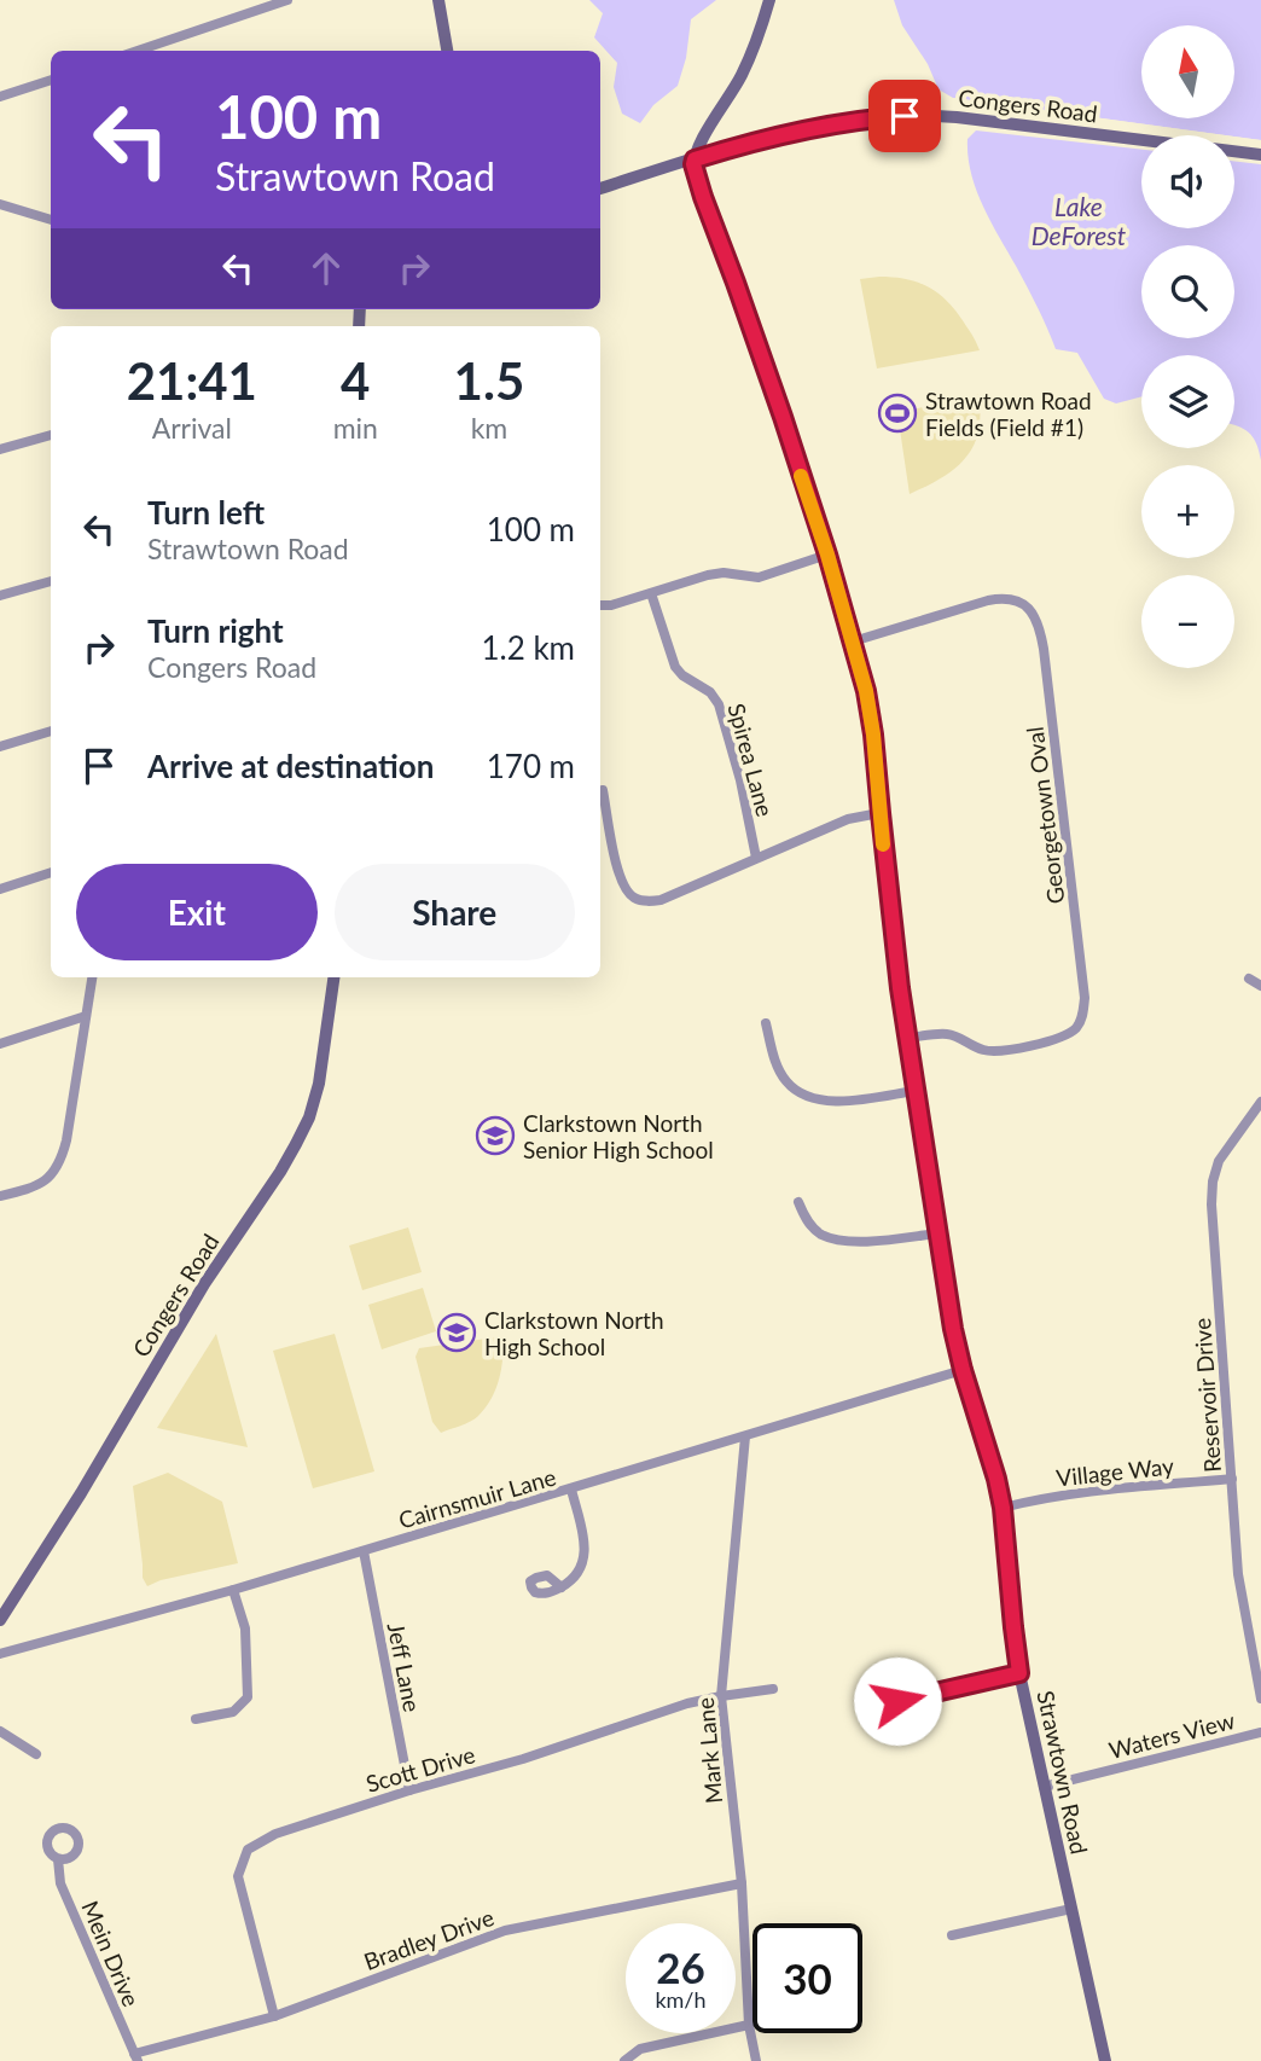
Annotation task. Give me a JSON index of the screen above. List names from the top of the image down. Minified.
{"streets":{"street":["Congers Road","Spirea Lane","Georgetown Oval","Reservoir Drive","Village Way","Cairnsmuir Lane","Jeff Lane","Waters View","Mark Lane","Scott Drive","Strawtown Road","Bradley Drive","Mein Drive"]},"crossings":[["Congers Road","Strawtown Road"],["Georgetown Oval","Strawtown Road"],["Reservoir Drive","Village Way"],["Village Way","Strawtown Road"],["Cairnsmuir Lane","Jeff Lane"],["Cairnsmuir Lane","Mark Lane"],["Cairnsmuir Lane","Strawtown Road"],["Jeff Lane","Scott Drive"],["Waters View","Strawtown Road"],["Mark Lane","Scott Drive"],["Mark Lane","Bradley Drive"],["Scott Drive","Bradley Drive"],["Bradley Drive","Mein Drive"]],"water":["Lake DeForest"],"places":{"sports":["Strawtown Road Fields (Field #1)"],"school or university":["Clarkstown North Senior High School","Clarkstown North High School"]},"north":"top","page":{"map_buttons":["+","−"],"turn":["100 m","Strawtown Road"],"eta":["21:41","Arrival","4","min","1.5","km"],"list":[{"name":"Turn left","note":"Strawtown Road","value":"100 m"},{"name":"Turn right","note":"Congers Road","value":"1.2 km"},{"name":"Arrive at destination","value":"170 m"}],"buttons":["Exit","Share"],"speed":"26 km/h","limit":"30"}}
